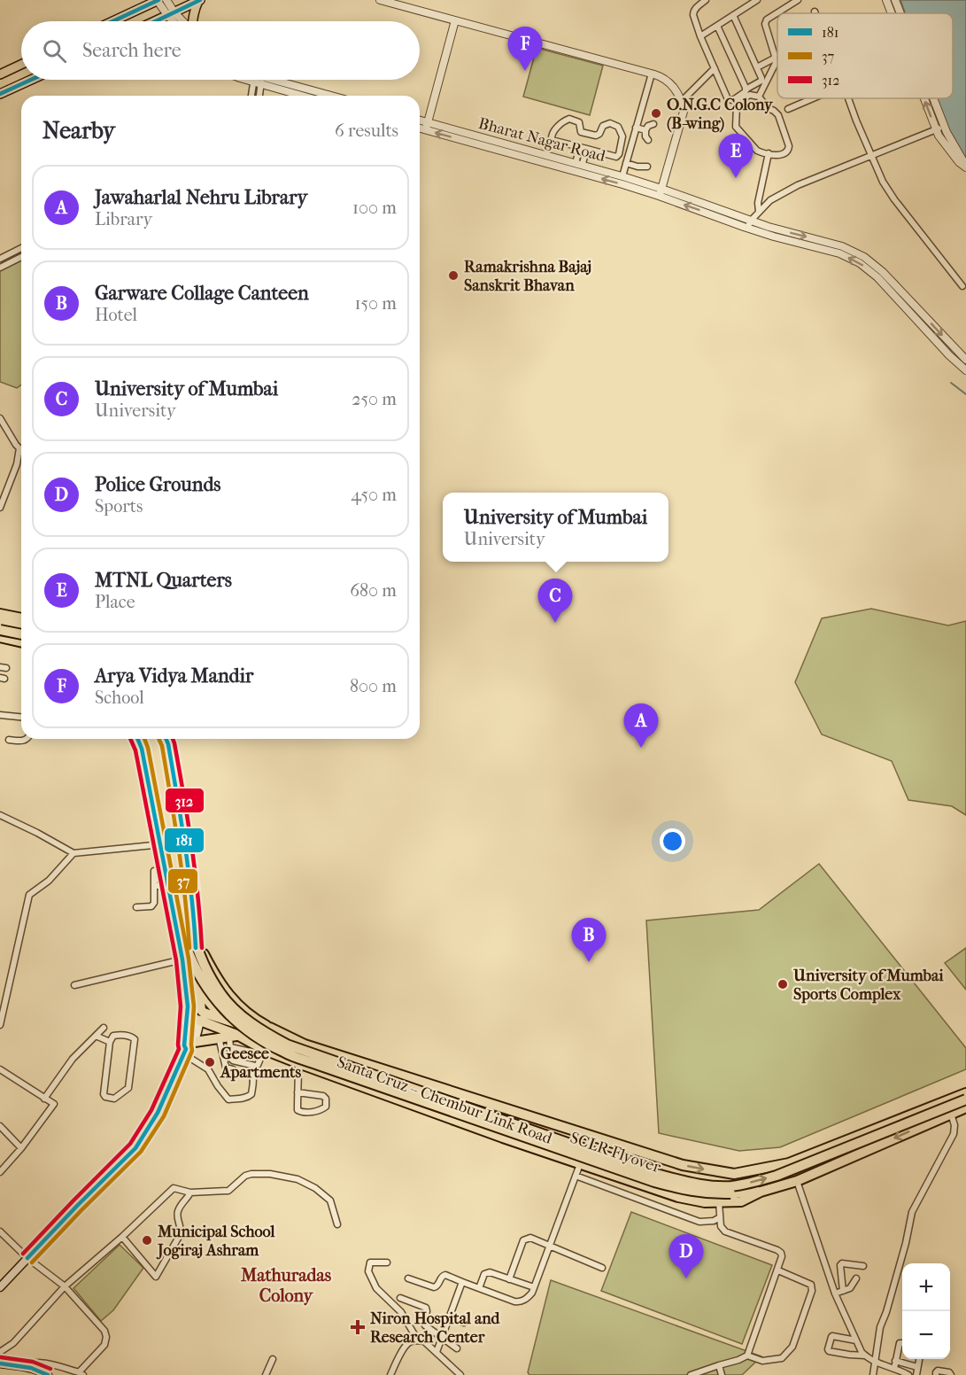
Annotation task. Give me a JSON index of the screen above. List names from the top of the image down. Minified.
{"streets":{"highway":["Santa Cruz – Chembur Link Road","SCLR Flyover"],"street":["Bharat Nagar Road"]},"crossings":[["Santa Cruz – Chembur Link Road","SCLR Flyover"]],"districts":["Mathuradas Colony"],"places":{"other":["O.N.G.C Colony (B-wing)","Ramakrishna Bajaj Sanskrit Bhavan","University of Mumbai Sports Complex","Geesee Apartments","Municipal School Jogiraj Ashram"],"health":["Niron Hospital and Research Center"]},"lines":["transit line 181","transit line 37","transit line 312"],"legend":["181","37","312"],"page":{"search":"Search here","pins":["F","E","C","A","B","D"],"heading":["Nearby","6 results"],"list":[{"mark":"A","name":"Jawaharlal Nehru Library","note":"Library","value":"100 m"},{"mark":"B","name":"Garware Collage Canteen","note":"Hotel","value":"150 m"},{"mark":"C","name":"University of Mumbai","note":"University","value":"250 m"},{"mark":"D","name":"Police Grounds","note":"Sports","value":"450 m"},{"mark":"E","name":"MTNL Quarters","note":"Place","value":"680 m"},{"mark":"F","name":"Arya Vidya Mandir","note":"School","value":"800 m"}],"popup":["University of Mumbai","University"],"map_buttons":["+","−"]}}
